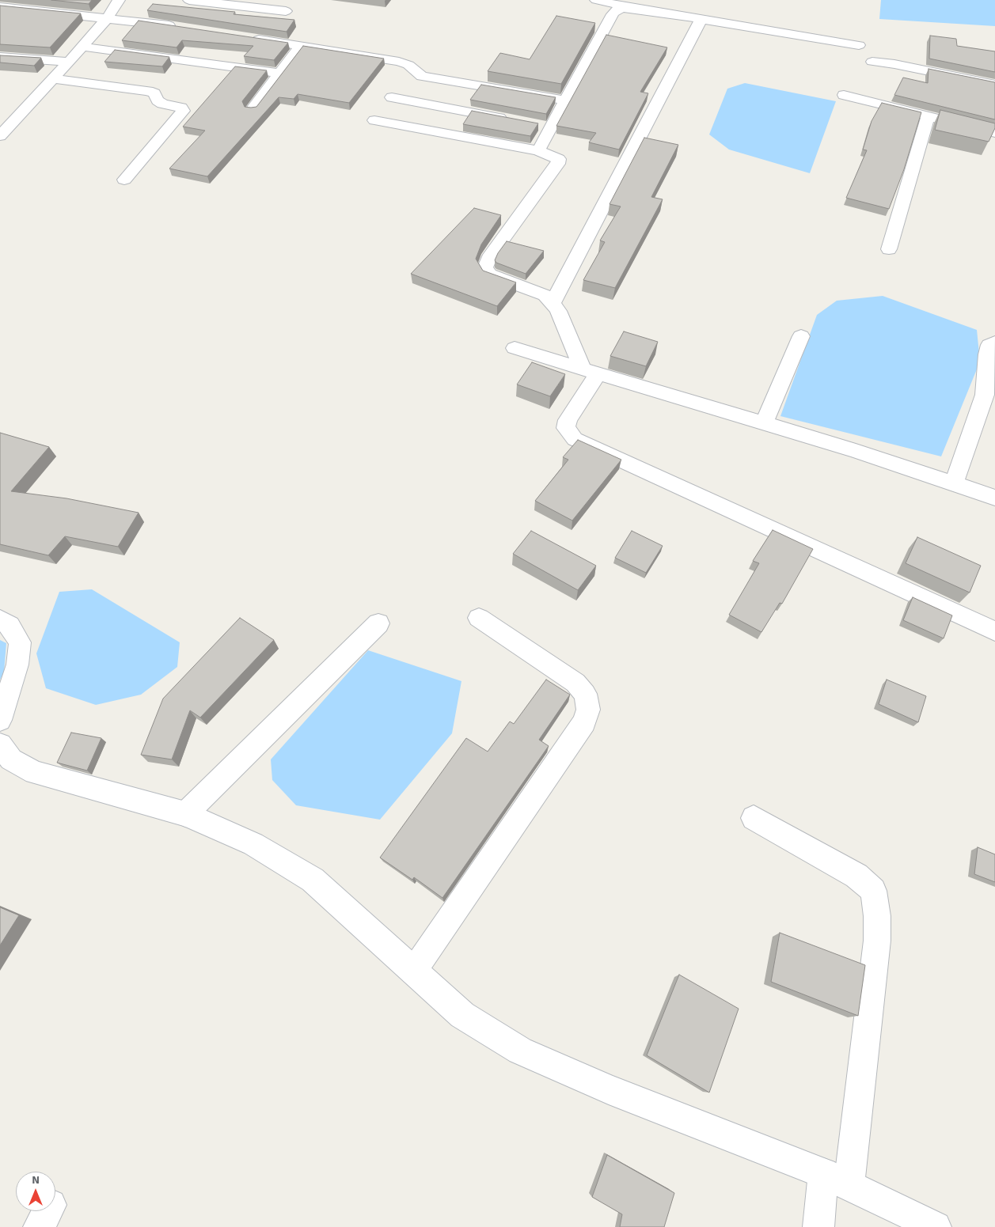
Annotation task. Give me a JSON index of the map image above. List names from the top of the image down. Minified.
{"north":"top"}
